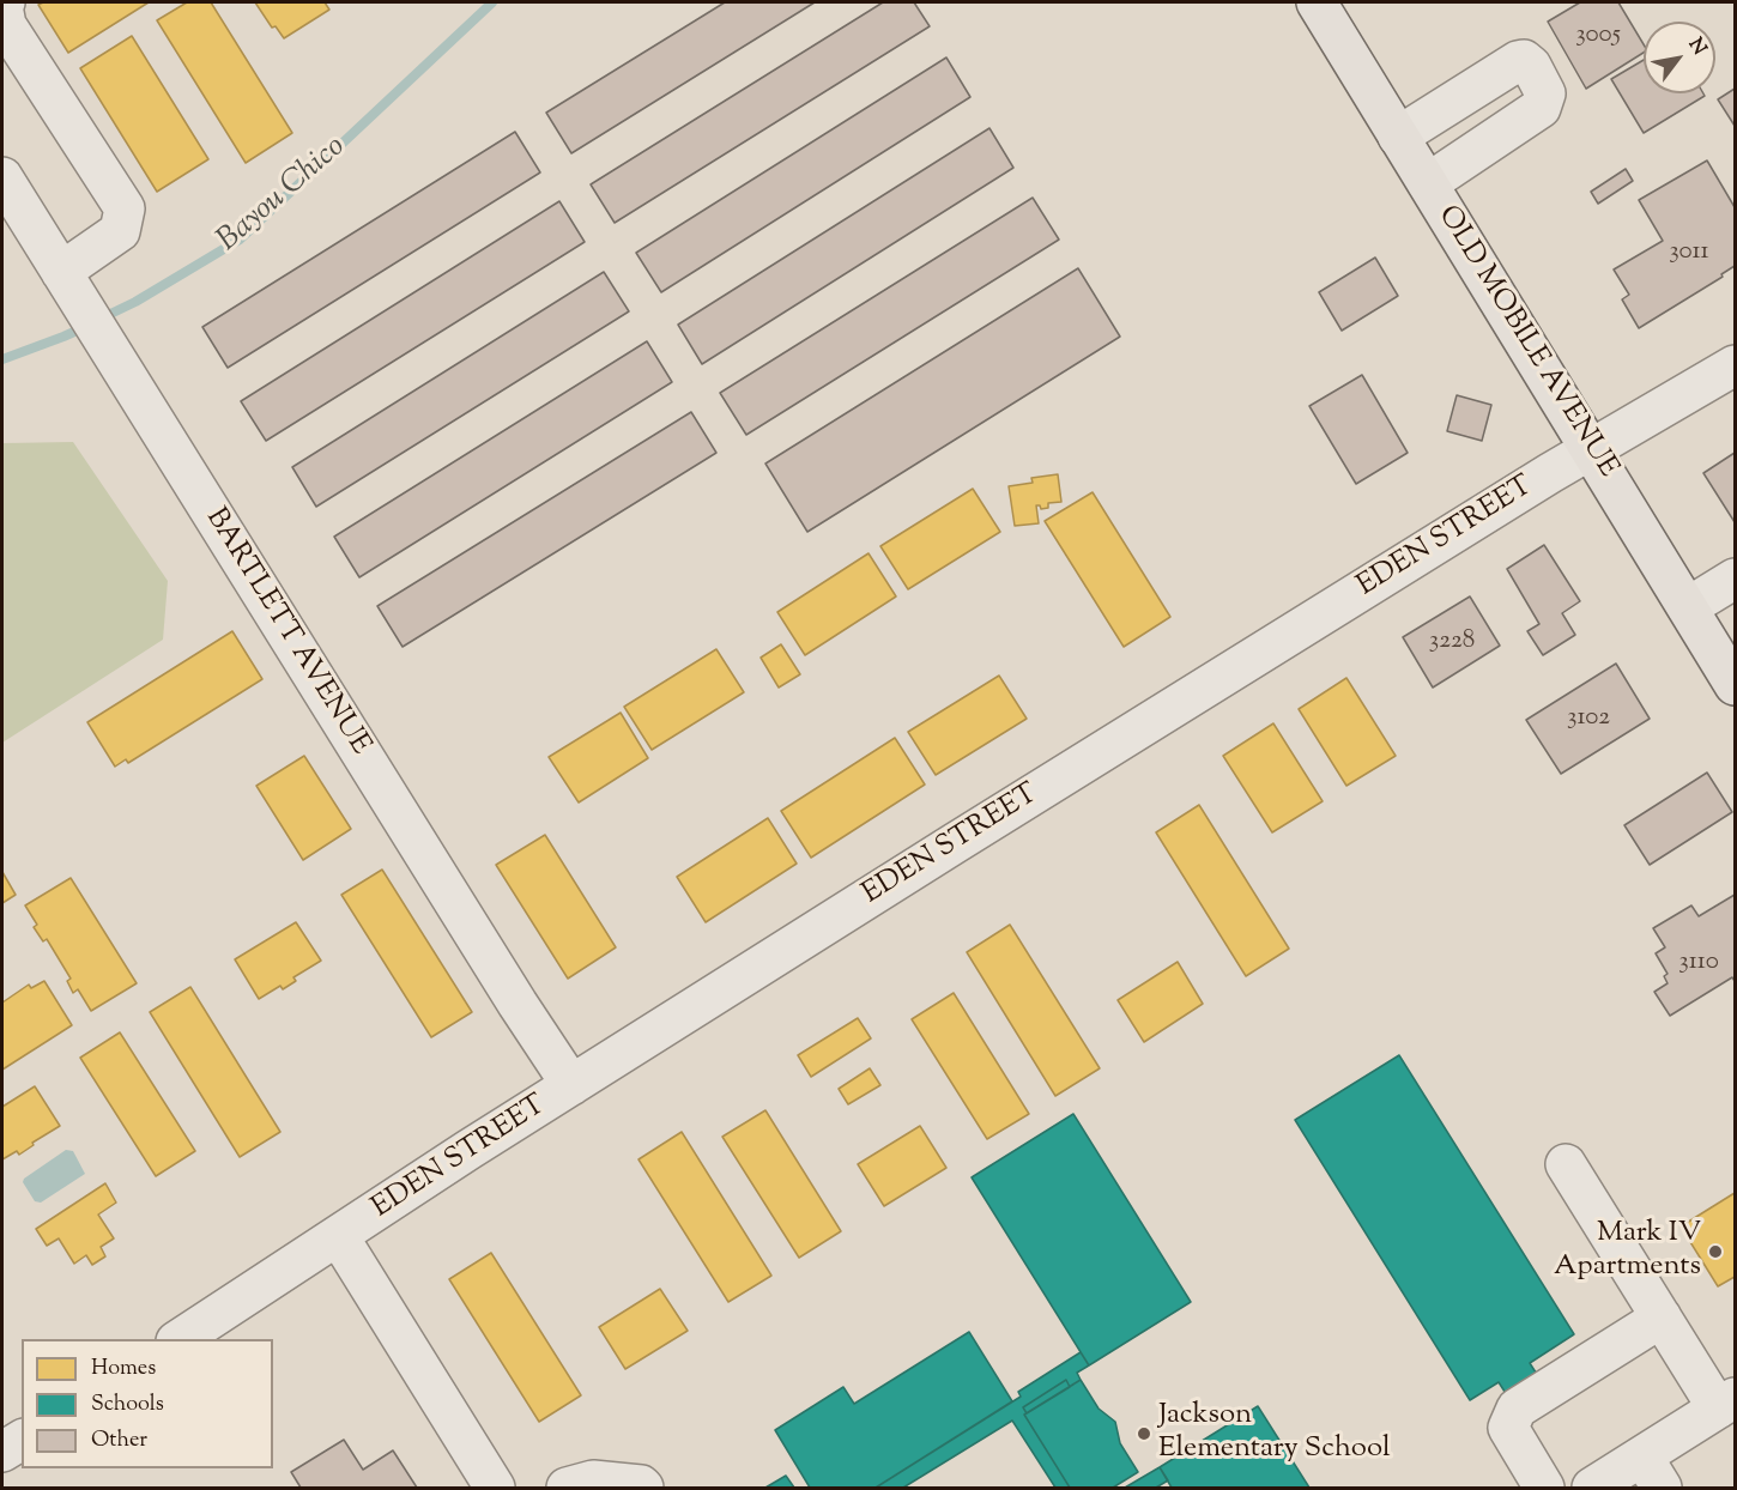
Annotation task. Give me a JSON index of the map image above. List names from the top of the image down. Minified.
{"streets":{"main road":["OLD MOBILE AVENUE"],"street":["EDEN STREET","BARTLETT AVENUE"]},"crossings":[["OLD MOBILE AVENUE","EDEN STREET"],["EDEN STREET","BARTLETT AVENUE"]],"water":["Bayou Chico"],"places":["Mark IV Apartments","Jackson Elementary School"],"house_numbers":["3005","3011","3228","3102","3110"],"legend":["Homes","Schools","Other"],"north":"top right"}
